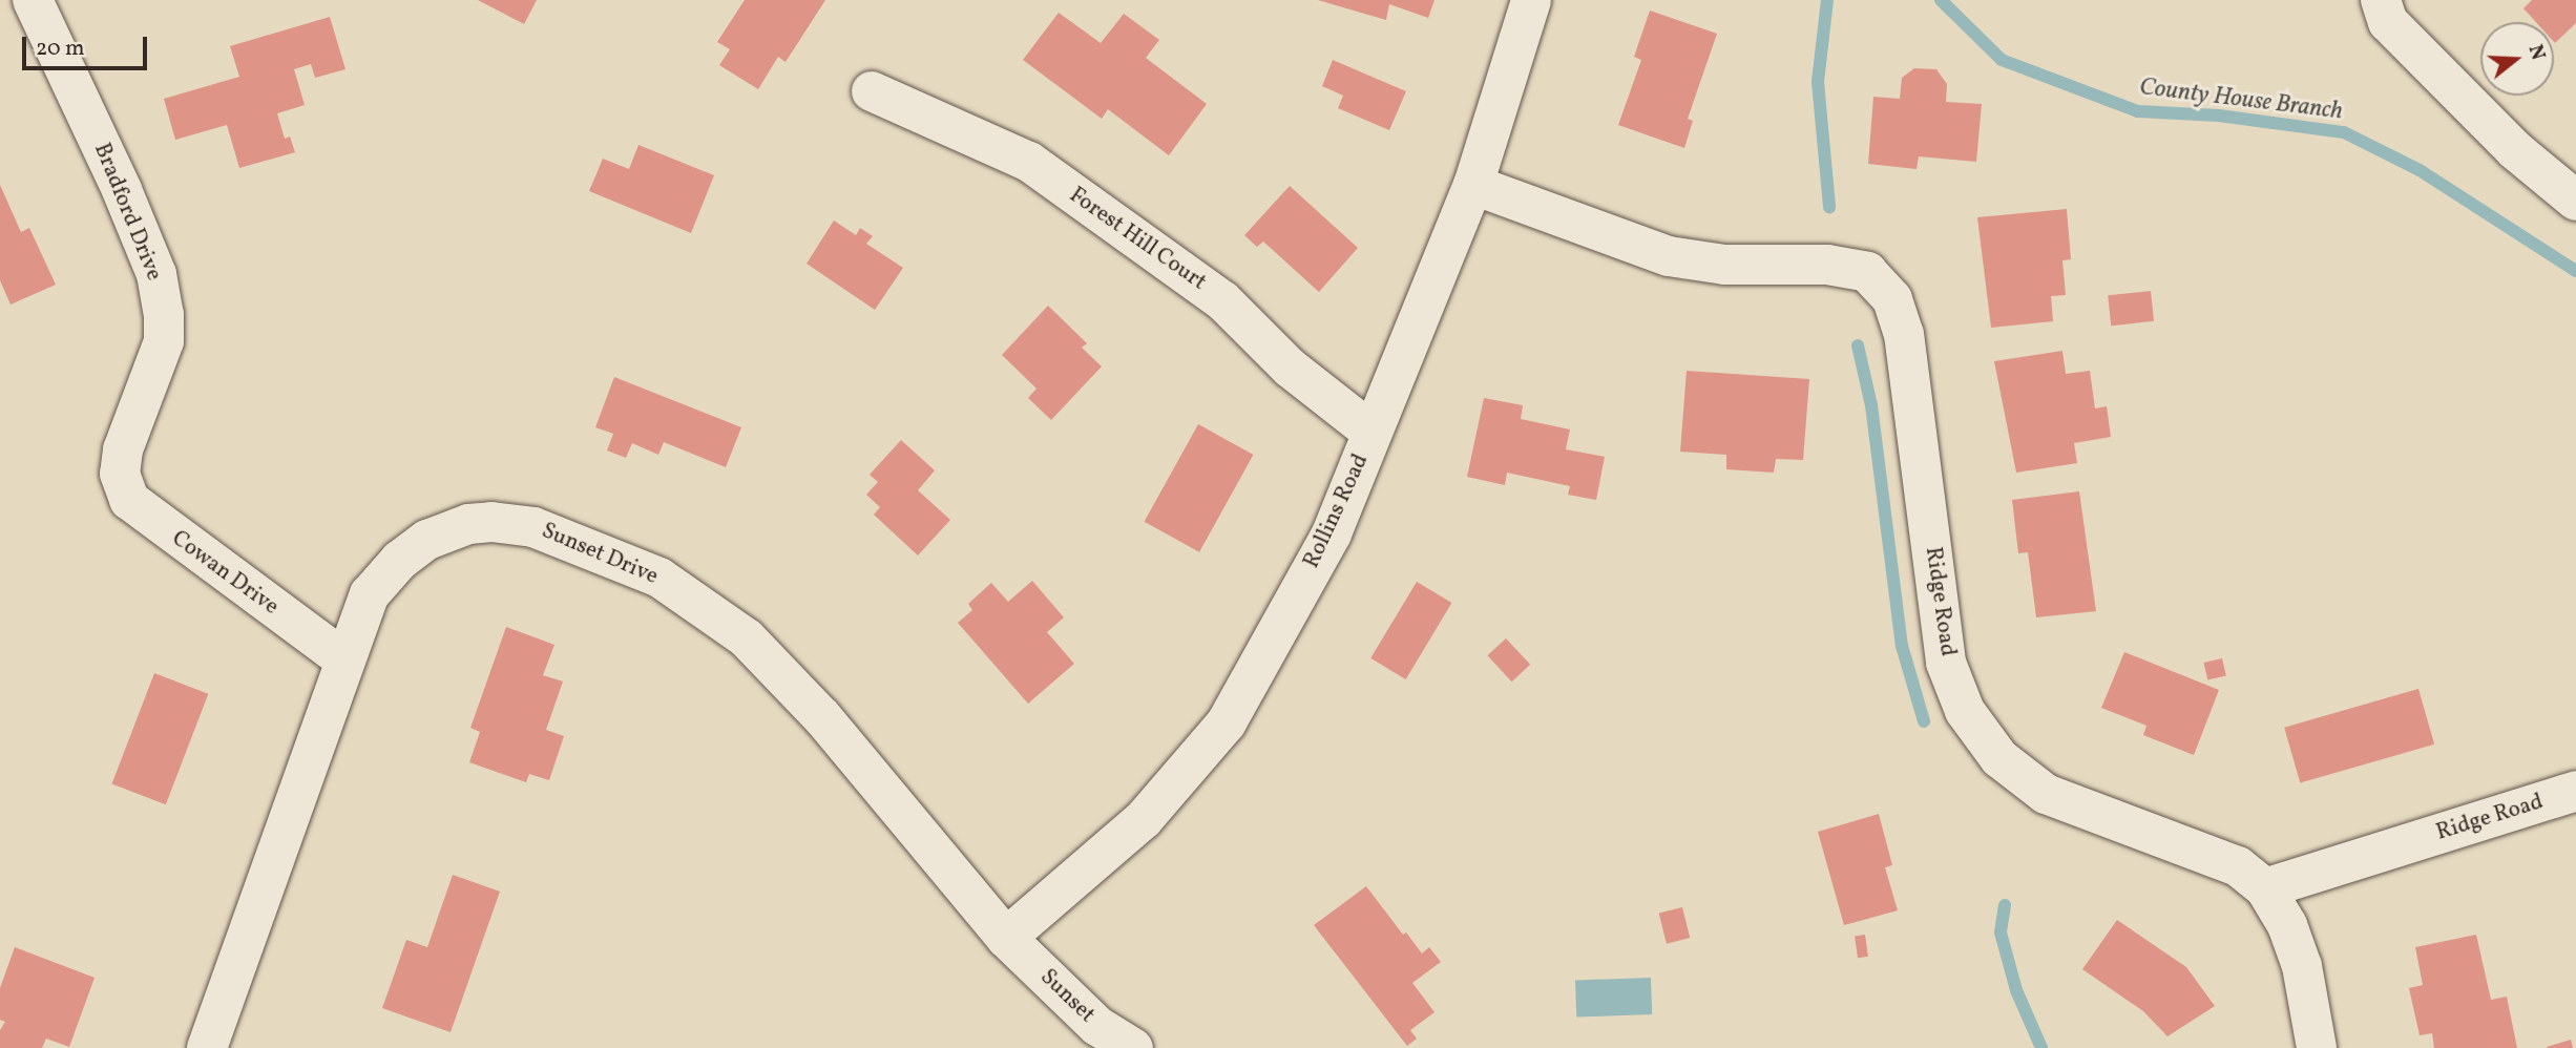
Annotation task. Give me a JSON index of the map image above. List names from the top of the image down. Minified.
{"streets":{"street":["Bradford Drive","Forest Hill Court","Rollins Road","Sunset Drive","Cowan Drive","Ridge Road","Sunset"]},"crossings":[["Bradford Drive","Cowan Drive"],["Forest Hill Court","Rollins Road"],["Rollins Road","Sunset Drive"],["Rollins Road","Ridge Road"],["Rollins Road","Sunset"],["Sunset Drive","Cowan Drive"],["Sunset Drive","Sunset"]],"water":["County House Branch"],"scale_bar":"20 m","north":"right"}
